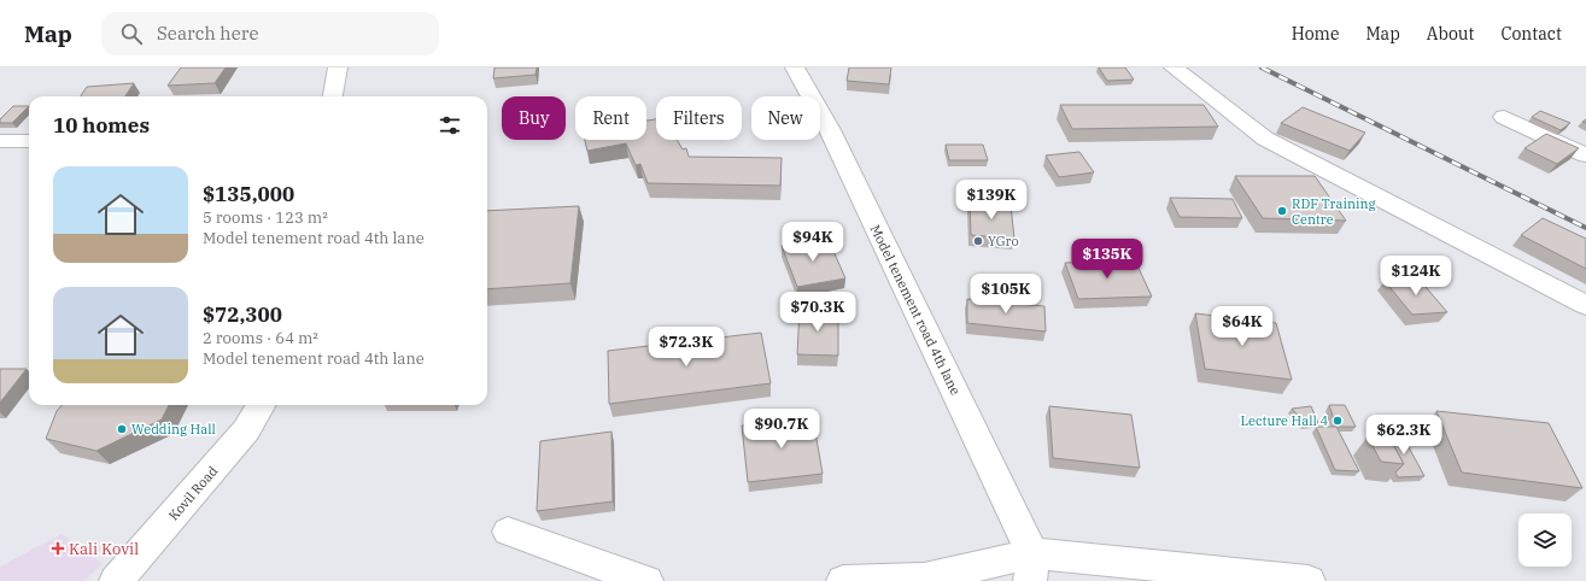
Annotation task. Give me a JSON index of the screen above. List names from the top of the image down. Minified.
{"streets":{"street":["Model tenement road 4th lane","Kovil Road"]},"places":{"other":["RDF Training Centre","YGro","Lecture Hall 4","Wedding Hall"],"health":["Kali Kovil"]},"page":{"header":"Map","search":"Search here","nav":["Home","Map","About","Contact"],"chip":["Buy","Rent","Filters","New"],"heading":"10 homes","list":[{"name":"$135,000","note":"5 rooms · 123 m² · Model tenement road 4th lane"},{"name":"$72,300","note":"2 rooms · 64 m² · Model tenement road 4th lane"}],"price":["$139K","$94K","$135K","$124K","$105K","$70.3K","$64K","$72.3K","$90.7K","$62.3K"]}}
